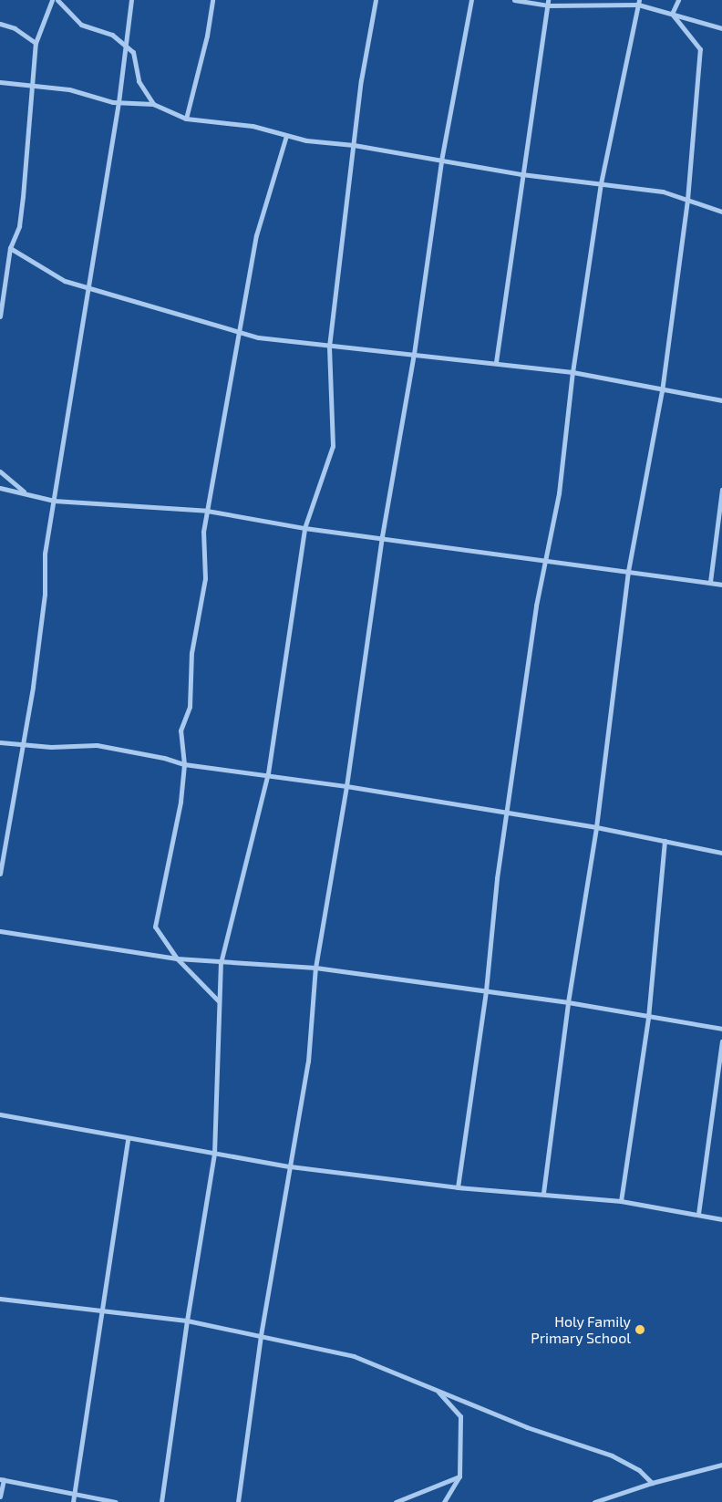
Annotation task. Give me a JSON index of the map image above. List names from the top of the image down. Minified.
{"places":["Holy Family Primary School"]}
